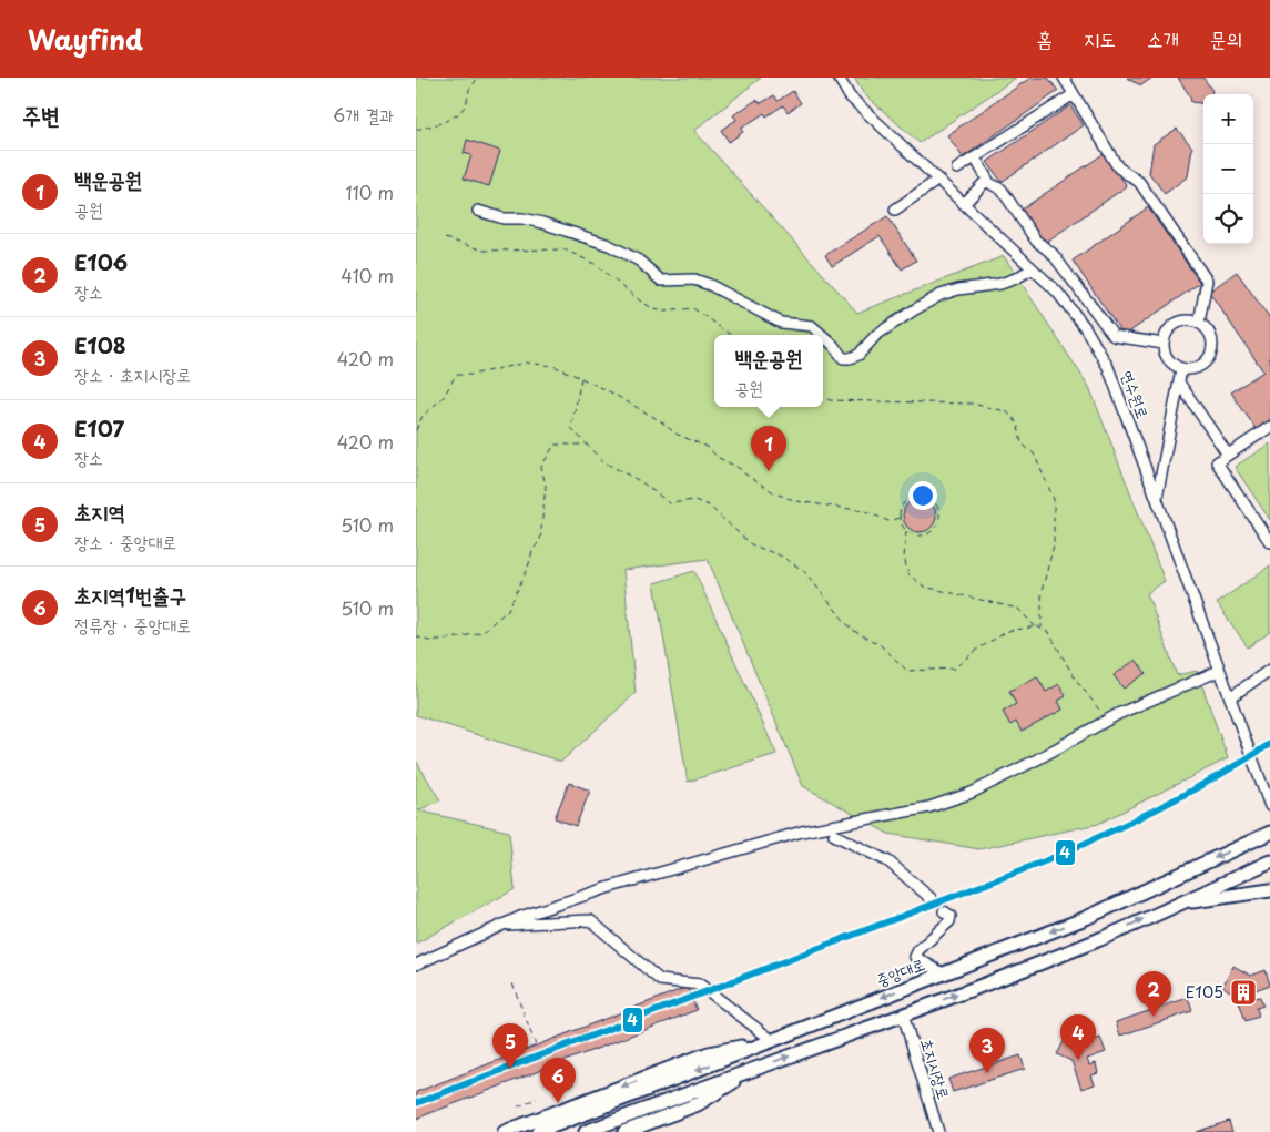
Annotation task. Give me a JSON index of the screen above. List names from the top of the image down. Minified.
{"streets":{"main road":["중앙대로"],"street":["연수원로","초지시장로"]},"places":{"building":["E105"]},"lines":["transit line 4"],"page":{"header":"Wayfind","nav":["홈","지도","소개","문의"],"heading":["주변","6개 결과"],"map_buttons":["+","−"],"list":[{"mark":"1","name":"백운공원","note":"공원","value":"110 m"},{"mark":"2","name":"E106","note":"장소","value":"410 m"},{"mark":"3","name":"E108","note":"장소 · 초지시장로","value":"420 m"},{"mark":"4","name":"E107","note":"장소","value":"420 m"},{"mark":"5","name":"초지역","note":"장소 · 중앙대로","value":"510 m"},{"mark":"6","name":"초지역1번출구","note":"정류장 · 중앙대로","value":"510 m"}],"popup":["백운공원","공원"],"pins":["1","2","4","5","3","6"]}}
